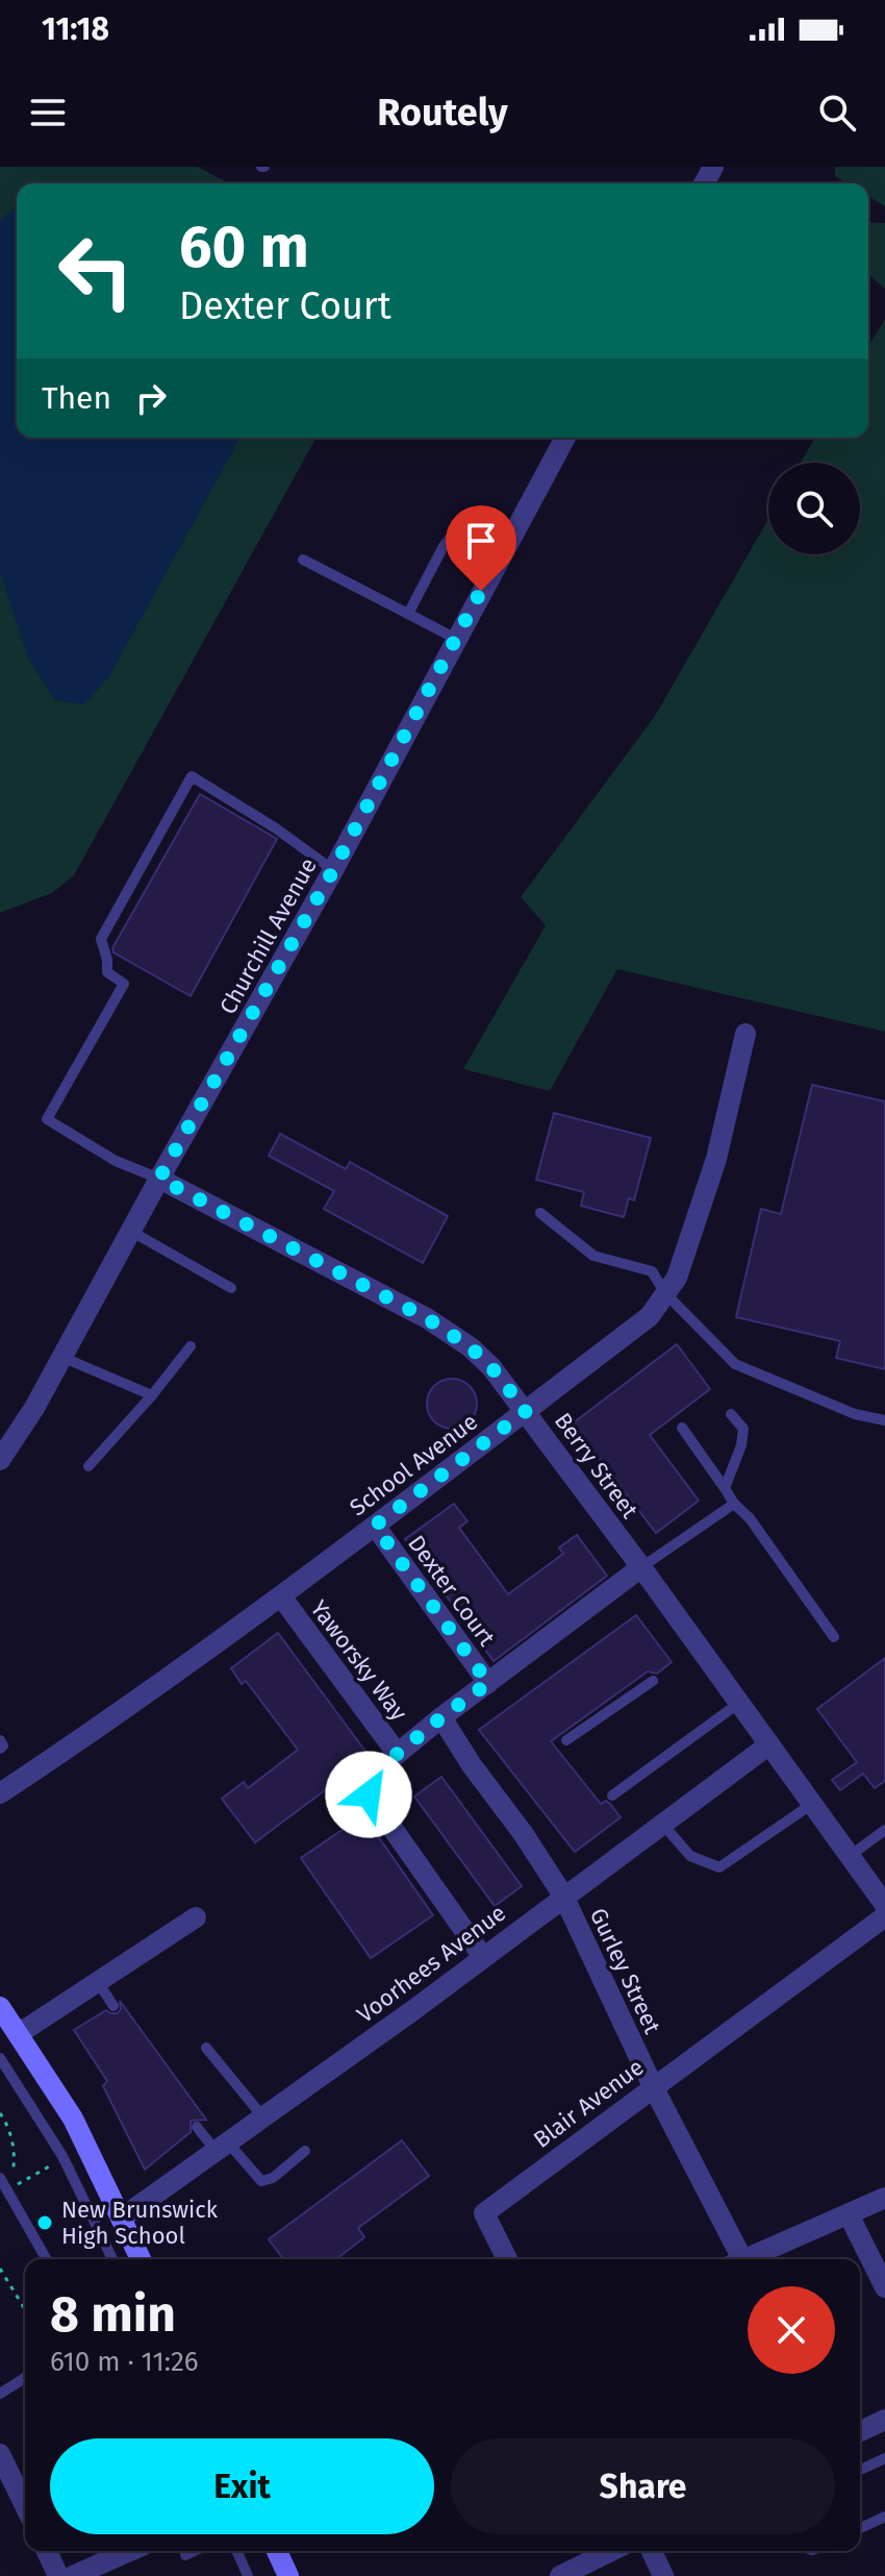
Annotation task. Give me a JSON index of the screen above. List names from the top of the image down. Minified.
{"streets":{"street":["Churchill Avenue","School Avenue","Berry Street","Dexter Court","Yaworsky Way","Voorhees Avenue","Gurley Street","Blair Avenue"]},"crossings":[["Churchill Avenue","Berry Street"],["School Avenue","Berry Street"],["School Avenue","Dexter Court"],["School Avenue","Yaworsky Way"],["Berry Street","Voorhees Avenue"],["Voorhees Avenue","Gurley Street"],["Gurley Street","Blair Avenue"]],"places":["New Brunswick High School"],"page":{"status":"11:18","header":"Routely","turn":["60 m","Dexter Court"],"then":"Then","heading":["8 min","610 m · 11:26"],"buttons":["Exit","Share"]}}
